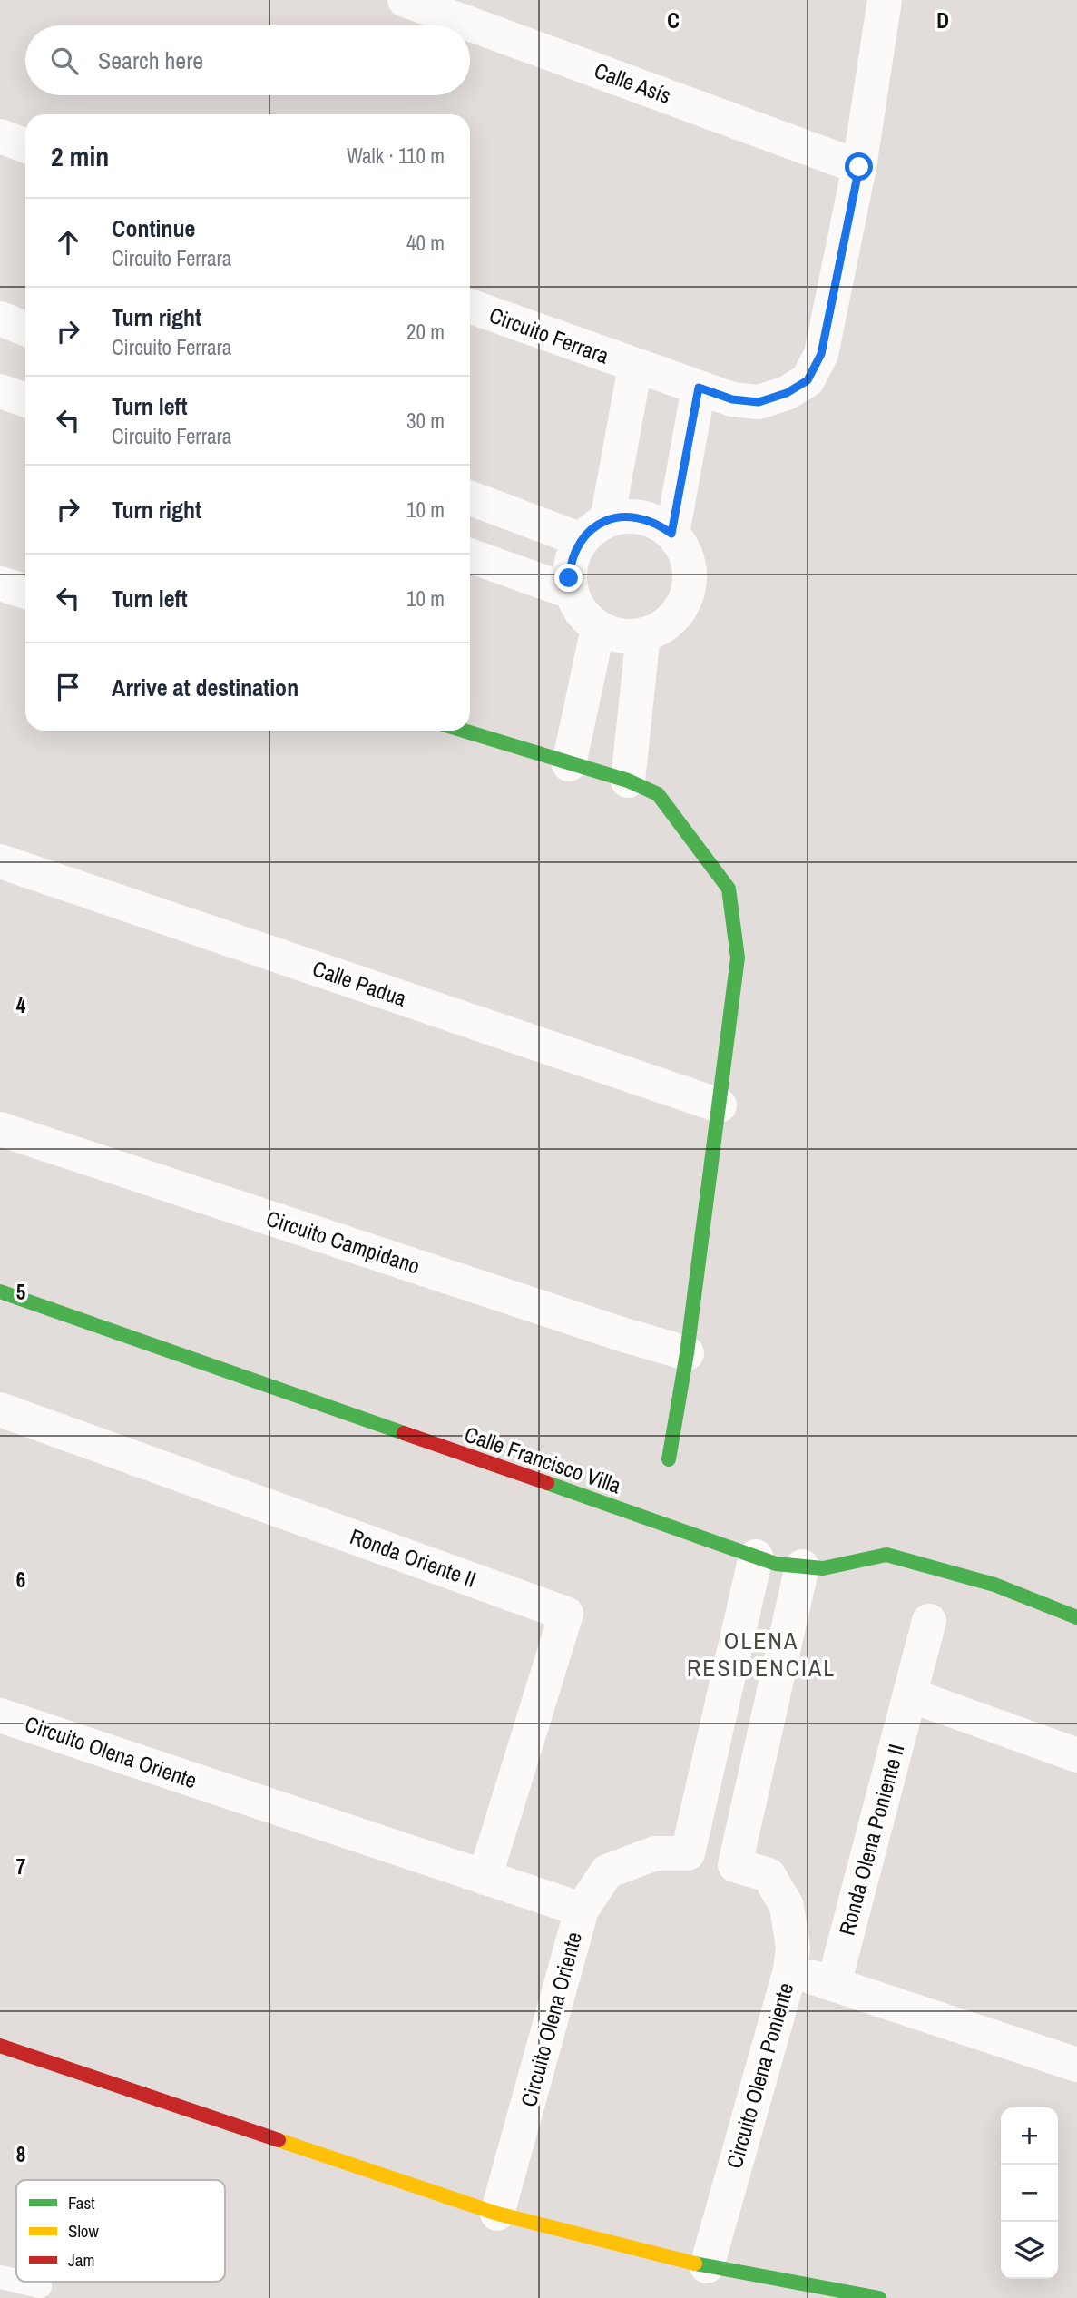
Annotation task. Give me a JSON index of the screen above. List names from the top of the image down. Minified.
{"streets":{"street":["Calle Asís","Circuito Ferrara","Calle Padua","Circuito Campidano","Calle Francisco Villa","Ronda Oriente II","Circuito Olena Oriente","Ronda Olena Poniente II","Circuito Olena Poniente"]},"crossings":[["Calle Asís","Circuito Ferrara"],["Ronda Oriente II","Circuito Olena Oriente"],["Ronda Olena Poniente II","Circuito Olena Poniente"]],"districts":["OLENA RESIDENCIAL"],"legend":["Fast","Slow","Jam"],"page":{"search":"Search here","heading":["2 min","Walk · 110 m"],"list":[["Continue","Circuito Ferrara","40 m"],["Turn right","Circuito Ferrara","20 m"],["Turn left","Circuito Ferrara","30 m"],["Turn right","10 m"],["Turn left","10 m"],"Arrive at destination"],"map_buttons":["+","−"]},"grid":{"columns":["C","D"],"rows":["4","5","6","7","8"]}}
